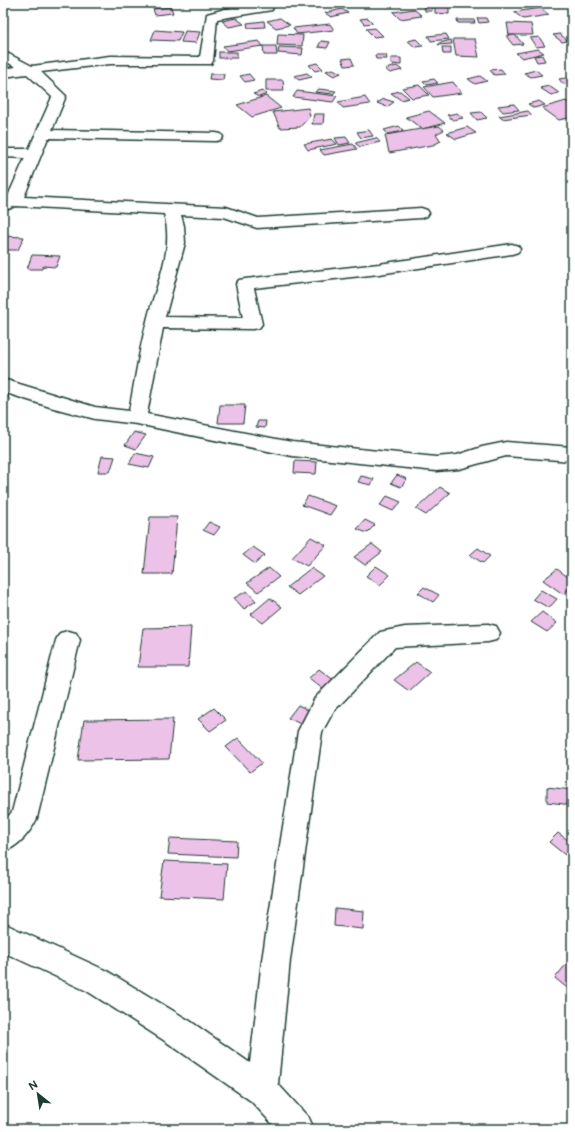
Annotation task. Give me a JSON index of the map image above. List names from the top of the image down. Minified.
{"north":"top left"}
